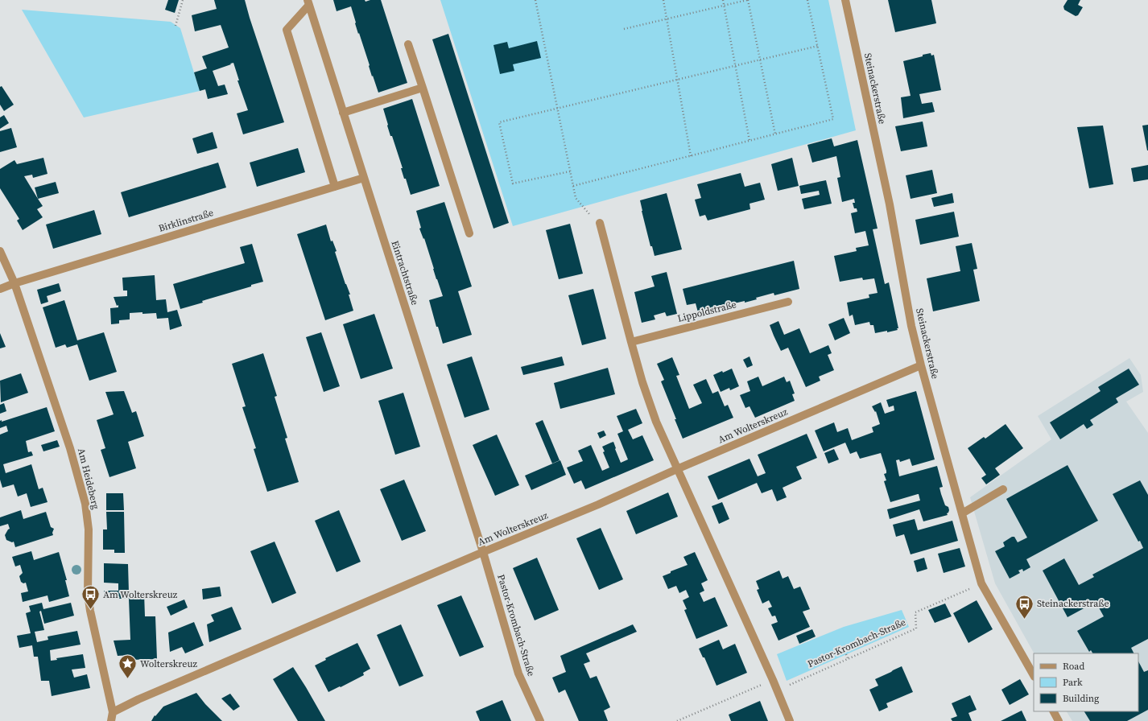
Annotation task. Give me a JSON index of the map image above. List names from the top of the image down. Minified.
{"streets":{"street":["Steinackerstraße","Birklinstraße","Eintrachtstraße","Lippoldstraße","Am Wolterskreuz","Am Heideberg","Pastor-Krombach-Straße"]},"crossings":[["Steinackerstraße","Am Wolterskreuz"],["Steinackerstraße","Pastor-Krombach-Straße"],["Birklinstraße","Eintrachtstraße"],["Birklinstraße","Am Heideberg"],["Eintrachtstraße","Am Wolterskreuz"],["Eintrachtstraße","Pastor-Krombach-Straße"],["Am Wolterskreuz","Am Heideberg"],["Am Wolterskreuz","Pastor-Krombach-Straße"]],"places":{"bus stop":["Am Wolterskreuz","Steinackerstraße"],"place":["Wolterskreuz"]},"legend":["Road","Park","Building"]}
